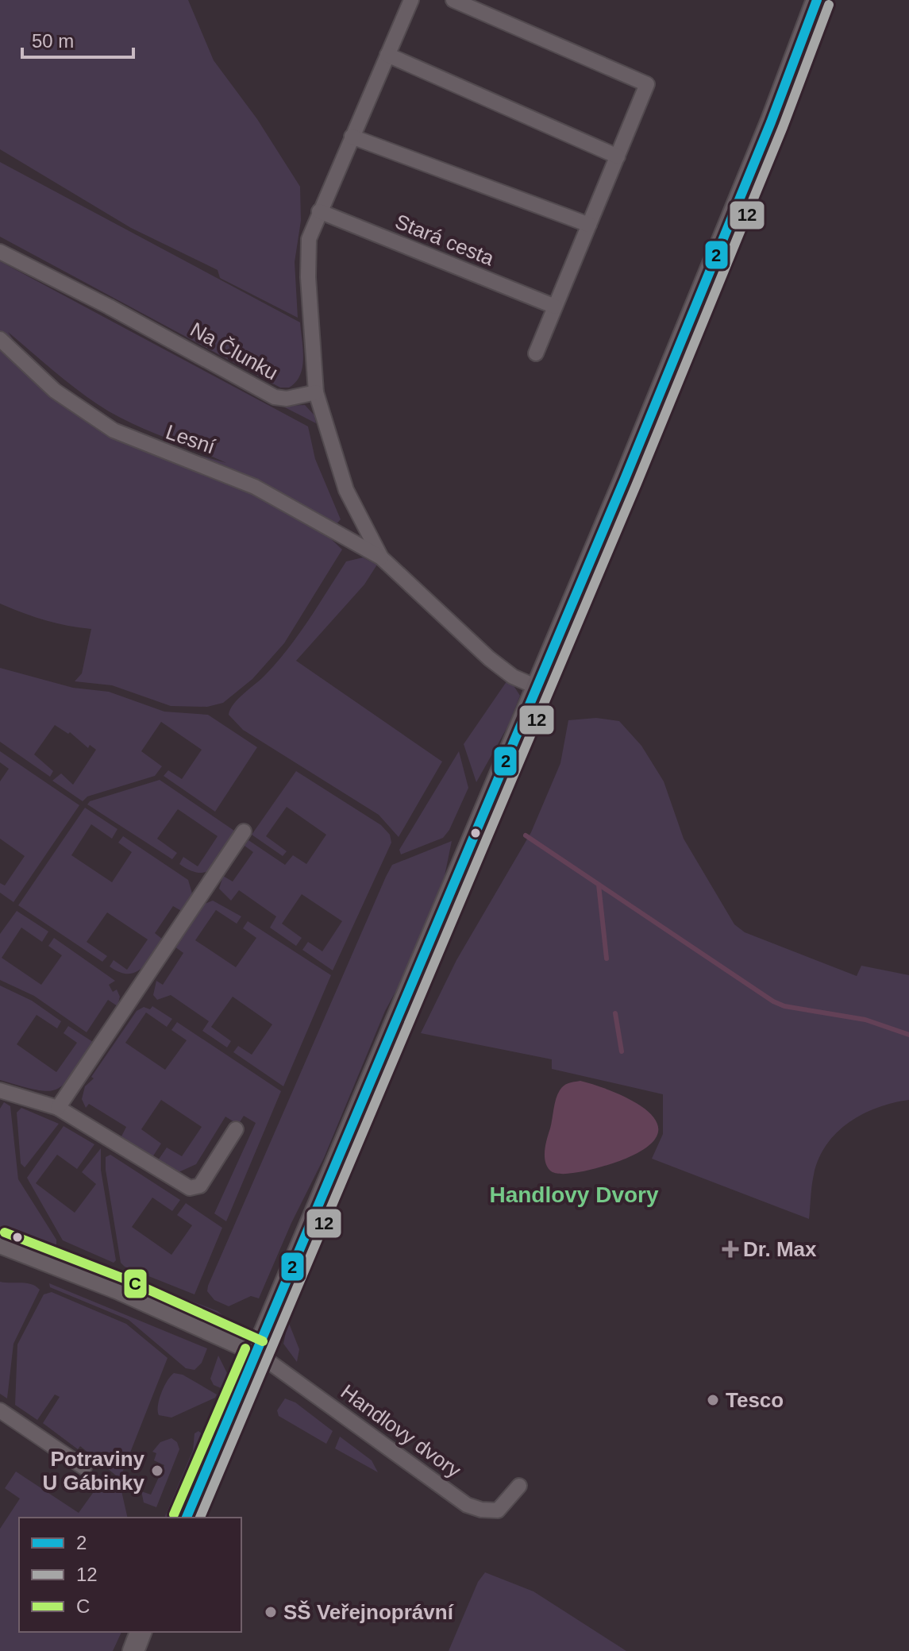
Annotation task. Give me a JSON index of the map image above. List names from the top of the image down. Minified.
{"streets":{"street":["Stará cesta","Na Člunku","Lesní","Handlovy dvory"]},"districts":["Handlovy Dvory"],"places":{"health":["Dr. Max"],"other":["Tesco","Potraviny U Gábinky","SŠ Veřejnoprávní"]},"lines":["transit line 2","transit line 12","transit line C"],"legend":["2","12","C"],"scale_bar":"50 m"}
